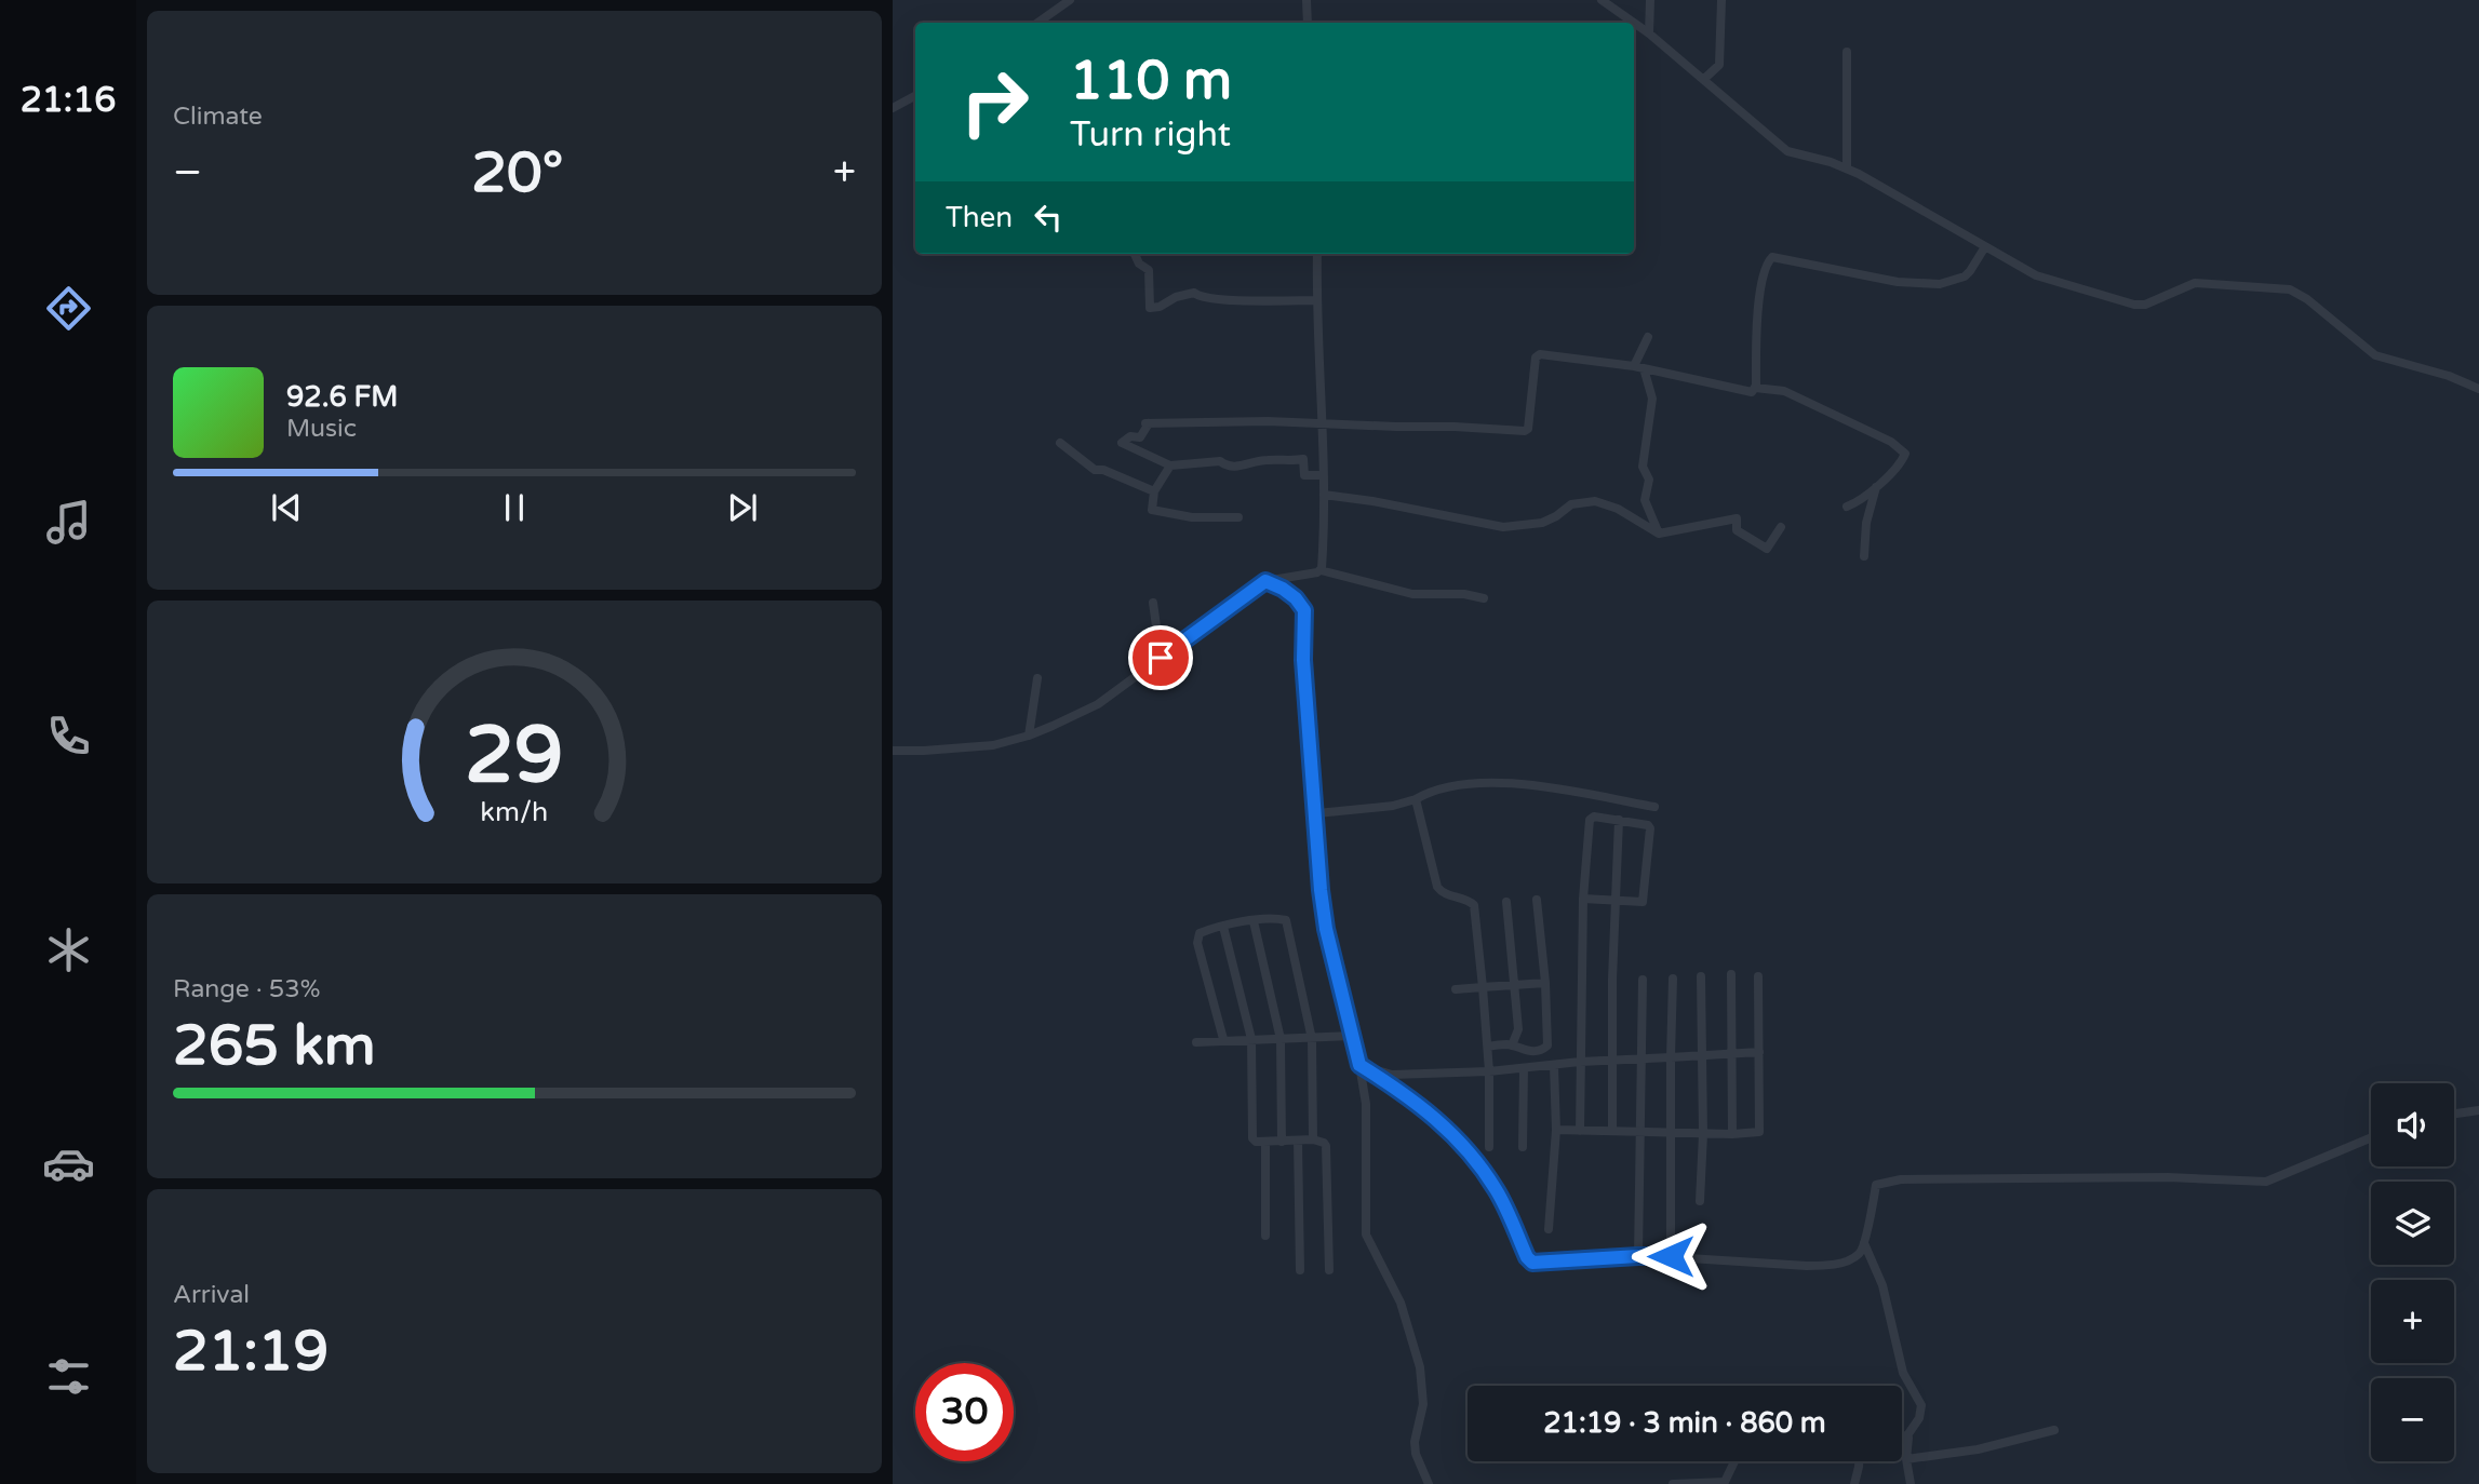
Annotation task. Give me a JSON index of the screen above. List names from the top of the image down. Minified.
{"page":{"tabs":"21:16","tile":["Climate",["Range · 53%","265 km"],["Arrival","21:19"]],"turn":["110 m","Turn right"],"heat":["−","20°","+"],"then":"Then","song":["92.6 FM","Music"],"map_buttons":["+","−"],"limit":"30","trip":"21:19 · 3 min · 860 m","gauge":["29","km/h"]}}
